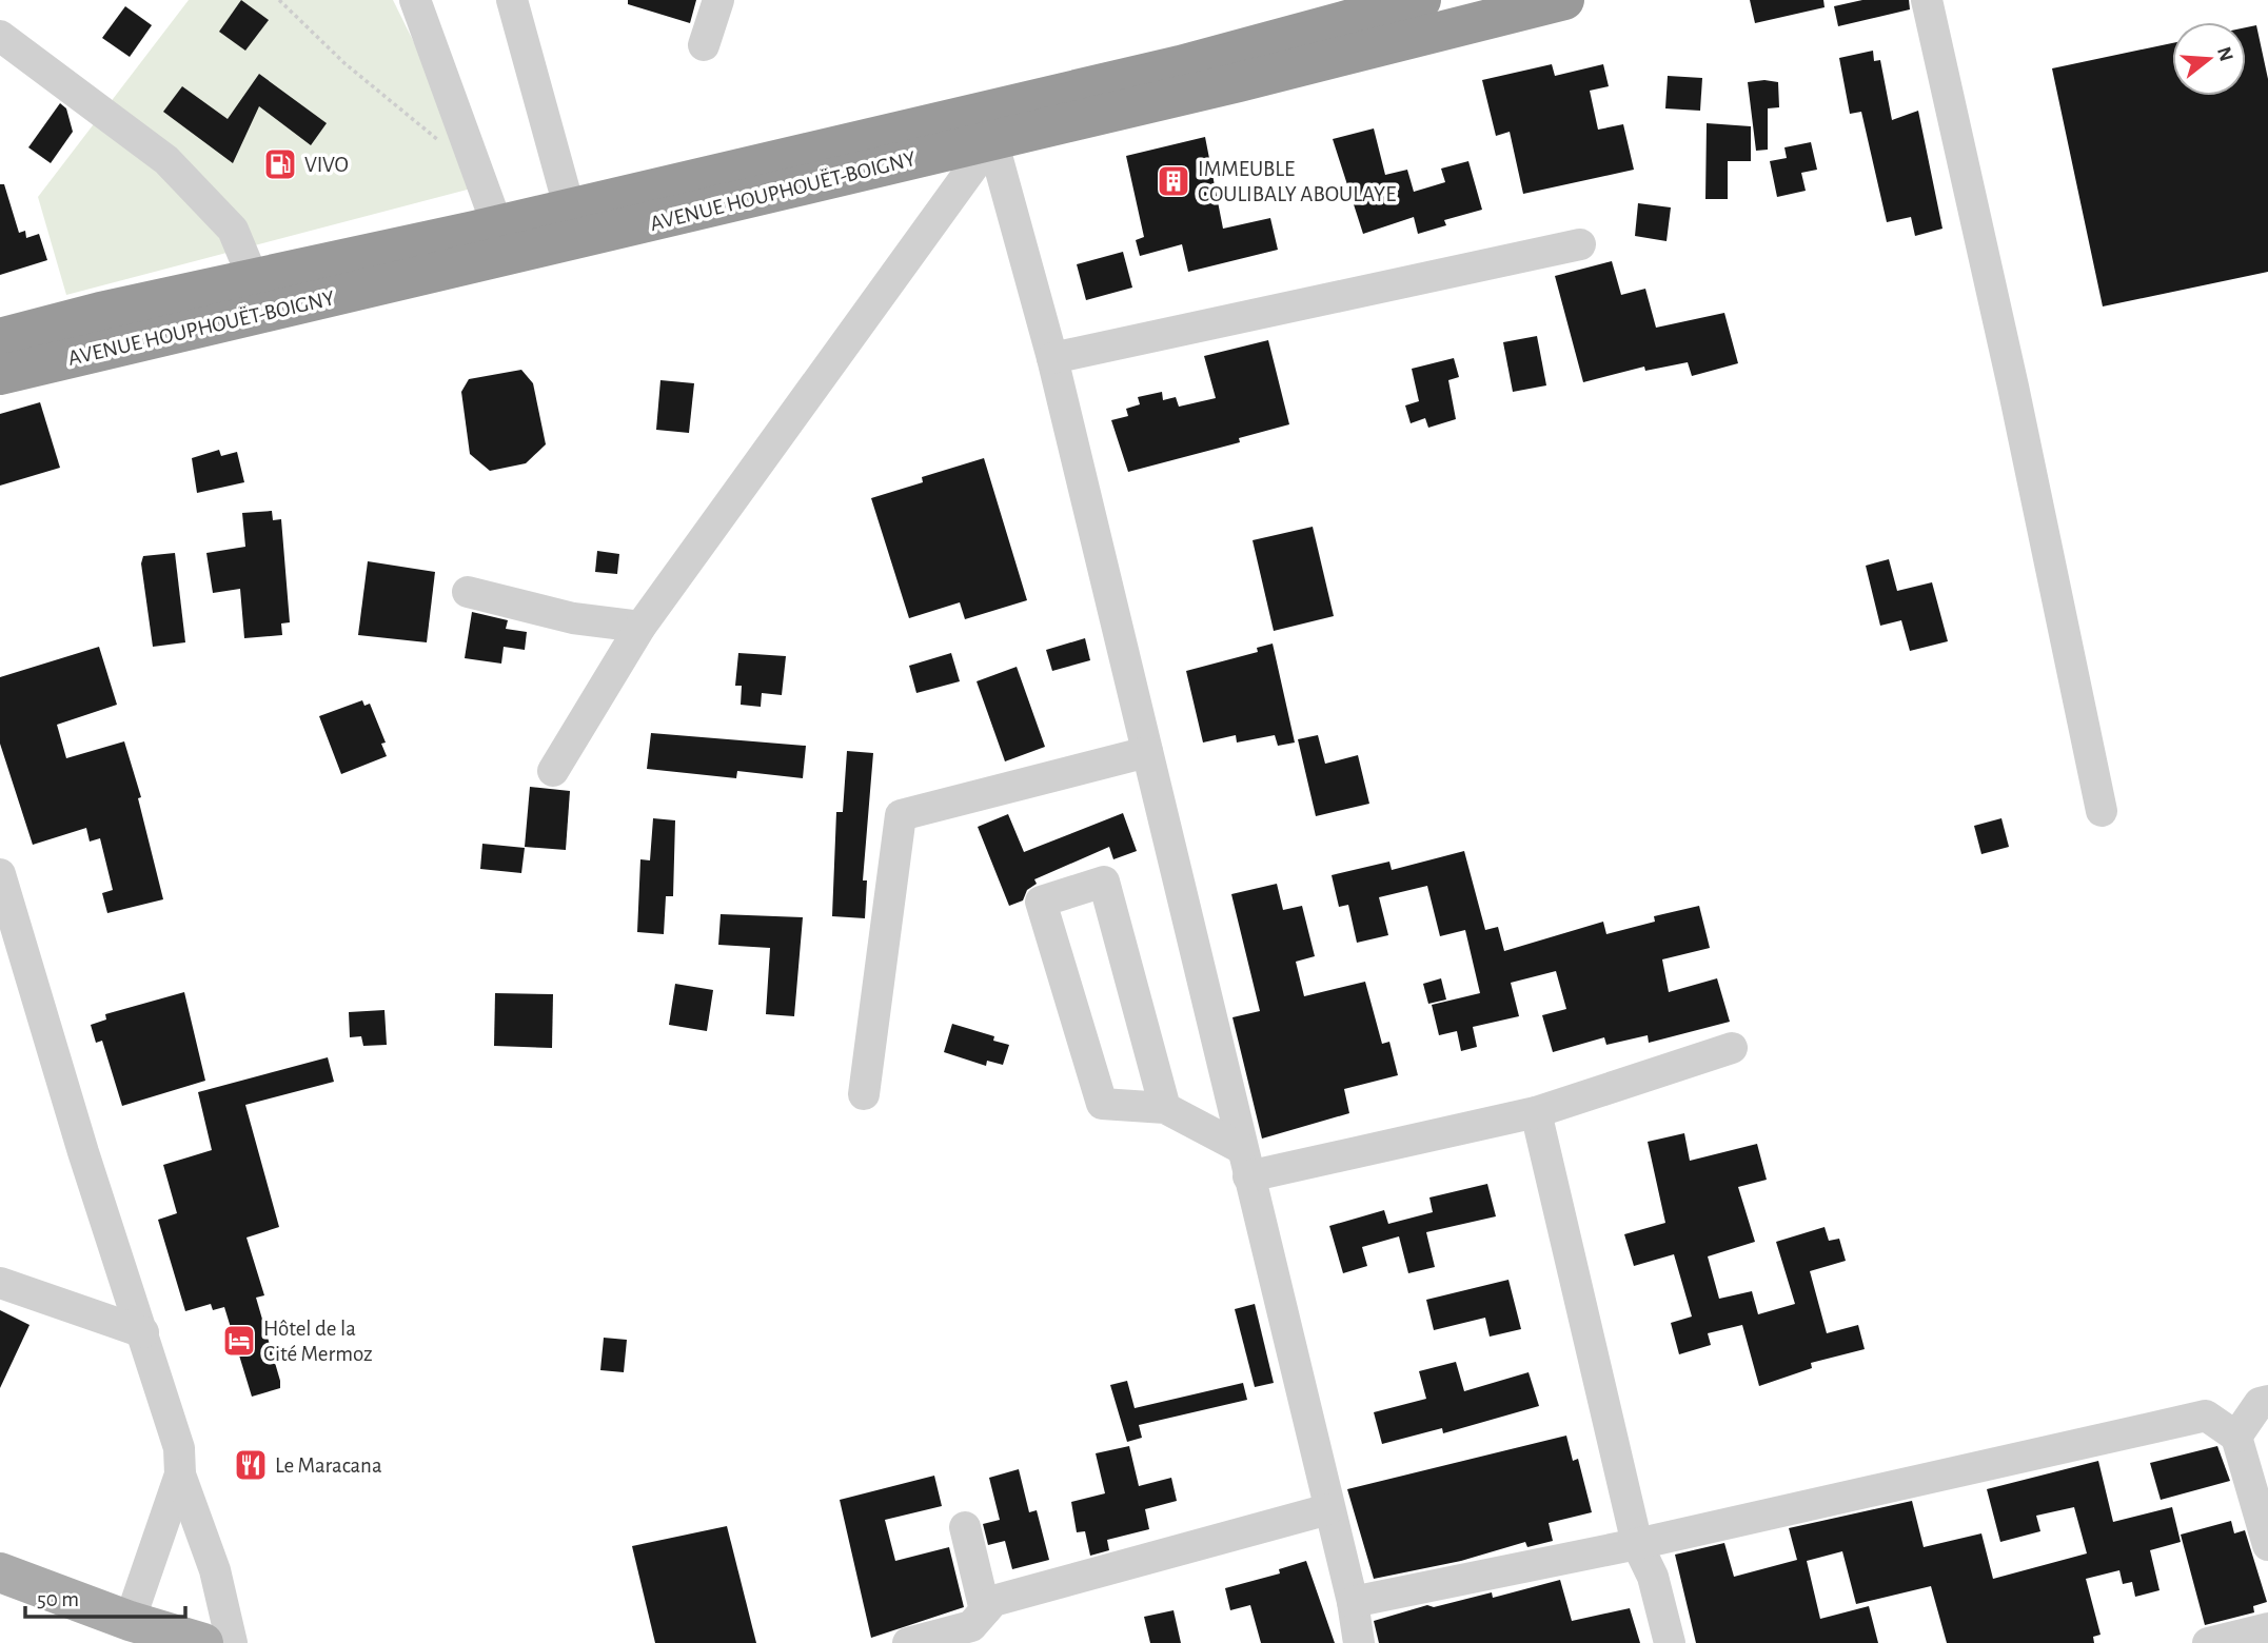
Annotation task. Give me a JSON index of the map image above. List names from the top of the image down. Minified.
{"streets":{"highway":["AVENUE HOUPHOUËT-BOIGNY"]},"places":{"fuel station":["VIVO"],"building":["IMMEUBLE COULIBALY ABOULAYE"],"hotel":["Hôtel de la Cité Mermoz"],"restaurant":["Le Maracana"]},"scale_bar":"50 m","north":"right"}
